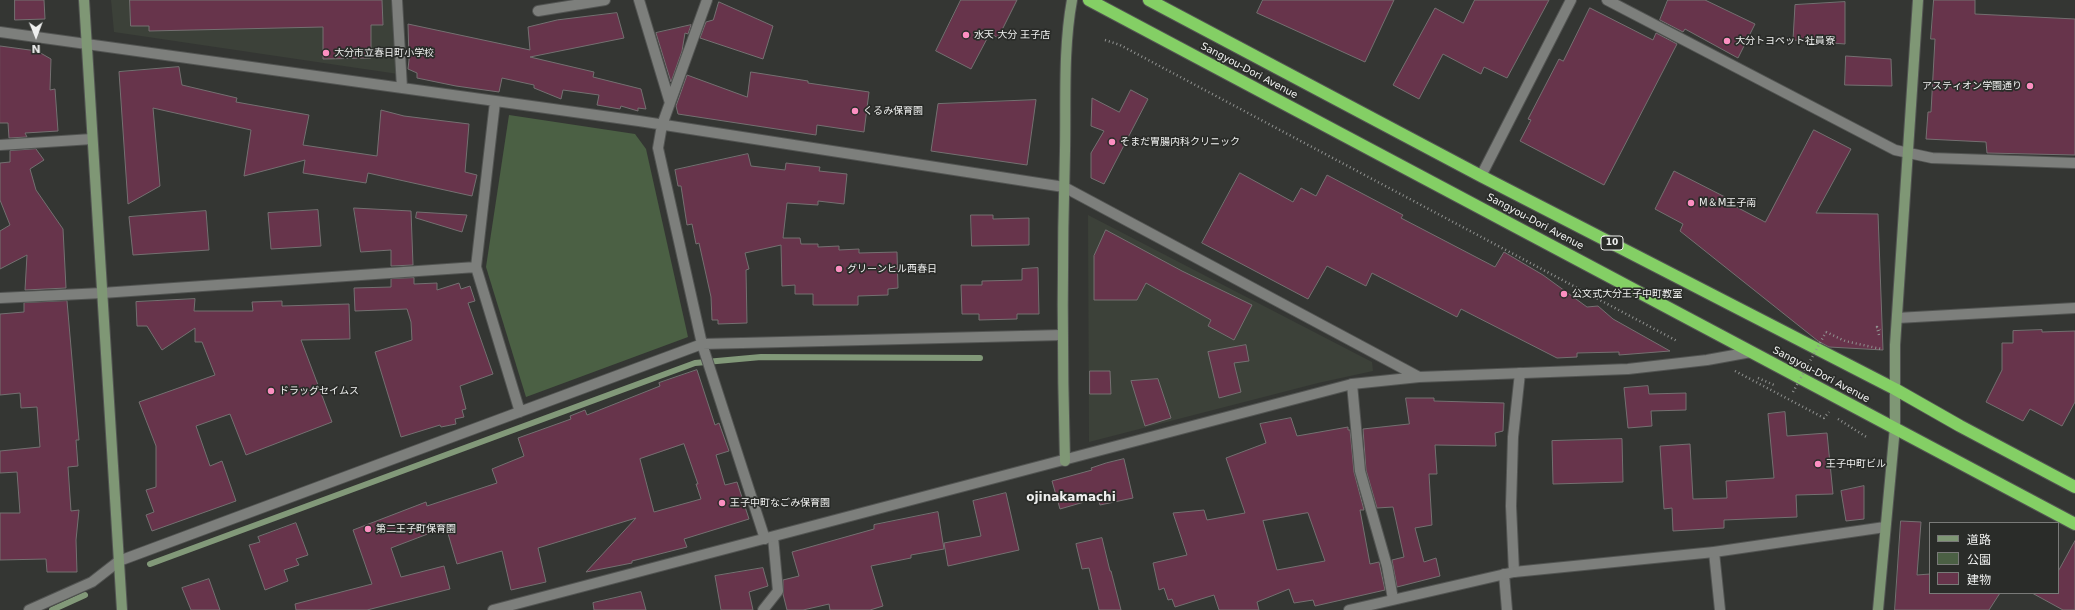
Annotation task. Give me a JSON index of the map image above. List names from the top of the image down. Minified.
{"streets":{"highway":["Sangyou-Dori Avenue","10"]},"districts":["ojinakamachi"],"places":["水天 大分 王子店","大分トヨペット社員寮","大分市立春日町小学校","アスティオン学園通り","くるみ保育園","そまだ胃腸内科クリニック","M＆M王子南","グリーンヒル西春日","公文式大分王子中町教室","ドラッグセイムス","王子中町ビル","王子中町なごみ保育園","第二王子町保育園"],"legend":["道路","公園","建物"],"north":"bottom"}
